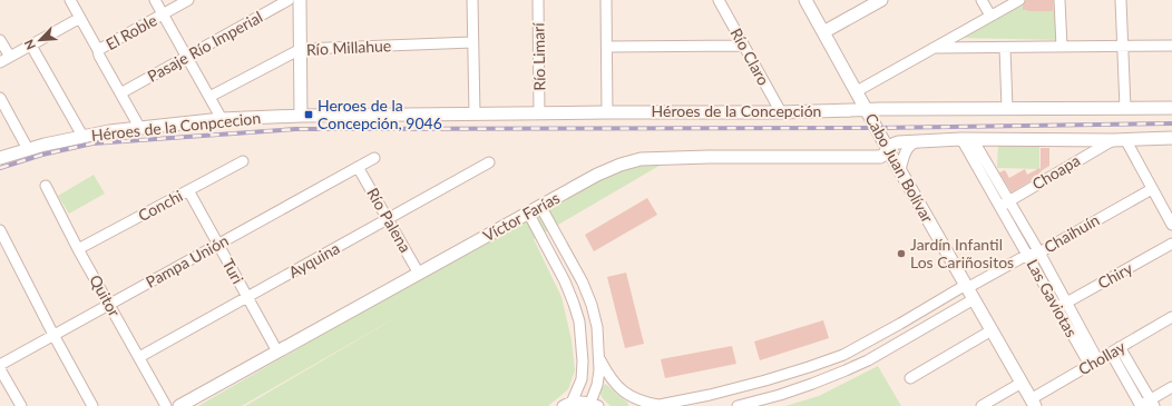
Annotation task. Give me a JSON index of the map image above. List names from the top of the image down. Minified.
{"streets":{"street":["El Roble","Pasaje Río Imperial","Río Millahue","Río Limarí","Río Claro","Héroes de la Concepción","Héroes de la Conpcecion","Cabo Juan Bolívar","Choapa","Conchi","Víctor Farías","Río Palena","Chaihuín","Ayquina","Pampa Unión","Turi","Chiry","Quitor","Las Gaviotas","Chollay"]},"crossings":[["Río Limarí","Héroes de la Concepción"],["Río Claro","Héroes de la Concepción"],["Héroes de la Concepción","Héroes de la Conpcecion"],["Héroes de la Concepción","Cabo Juan Bolívar"],["Cabo Juan Bolívar","Víctor Farías"],["Cabo Juan Bolívar","Chaihuín"],["Cabo Juan Bolívar","Chollay"],["Choapa","Las Gaviotas"],["Conchi","Turi"],["Conchi","Quitor"],["Víctor Farías","Río Palena"],["Víctor Farías","Turi"],["Río Palena","Ayquina"],["Río Palena","Pampa Unión"],["Chaihuín","Las Gaviotas"],["Ayquina","Turi"],["Ayquina","Quitor"],["Pampa Unión","Turi"],["Pampa Unión","Quitor"],["Chiry","Las Gaviotas"],["Las Gaviotas","Chollay"]],"places":{"transit":["Heroes de la Concepción, 9046"],"other":["Jardín Infantil Los Cariñositos"]},"north":"bottom left"}
